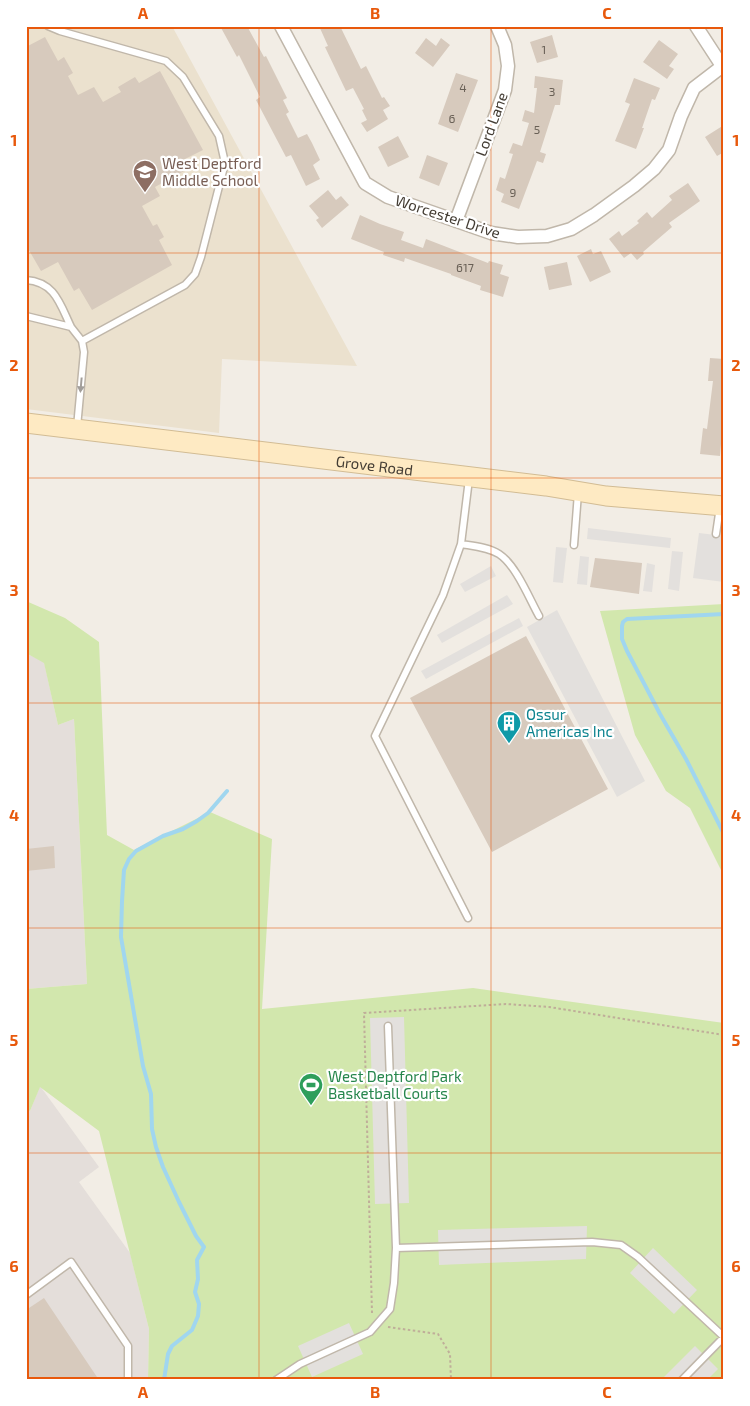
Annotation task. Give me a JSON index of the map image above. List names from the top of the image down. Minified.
{"streets":{"main road":["Grove Road"],"street":["Lord Lane","Worcester Drive"]},"crossings":[["Lord Lane","Worcester Drive"]],"places":{"school or university":["West Deptford Middle School"],"building":["Ossur Americas Inc"],"sports":["West Deptford Park Basketball Courts"]},"house_numbers":["1","4","3","6","5","9","617"],"grid":{"columns":["A","B","C"],"rows":["1","2","3","4","5","6"]}}
